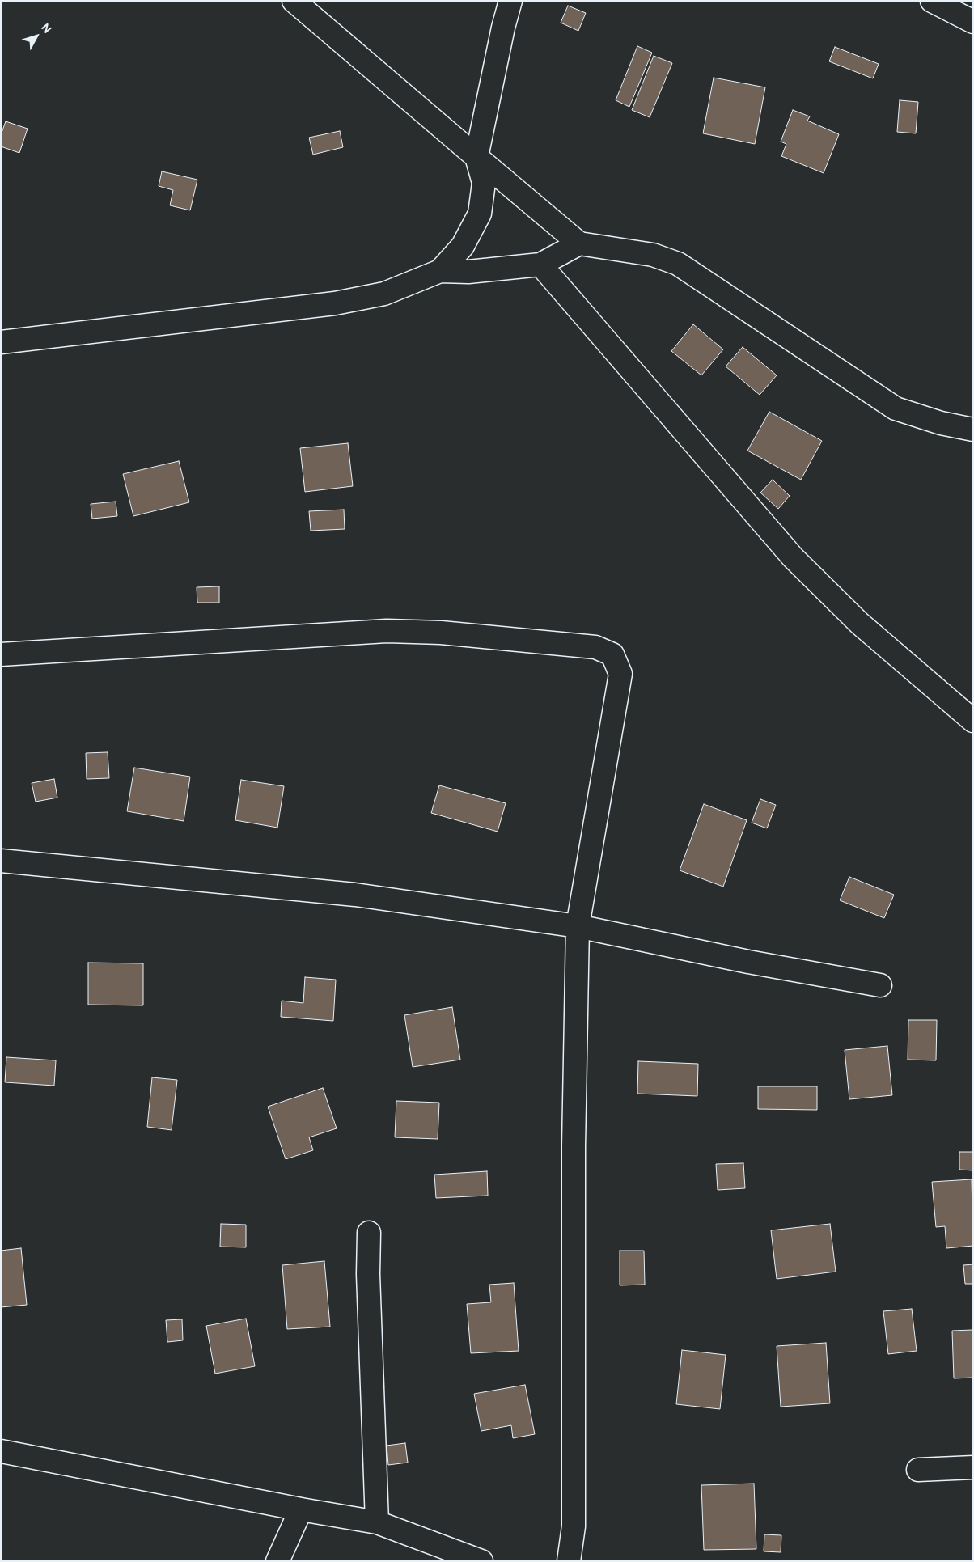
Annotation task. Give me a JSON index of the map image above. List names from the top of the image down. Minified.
{"north":"top right"}
